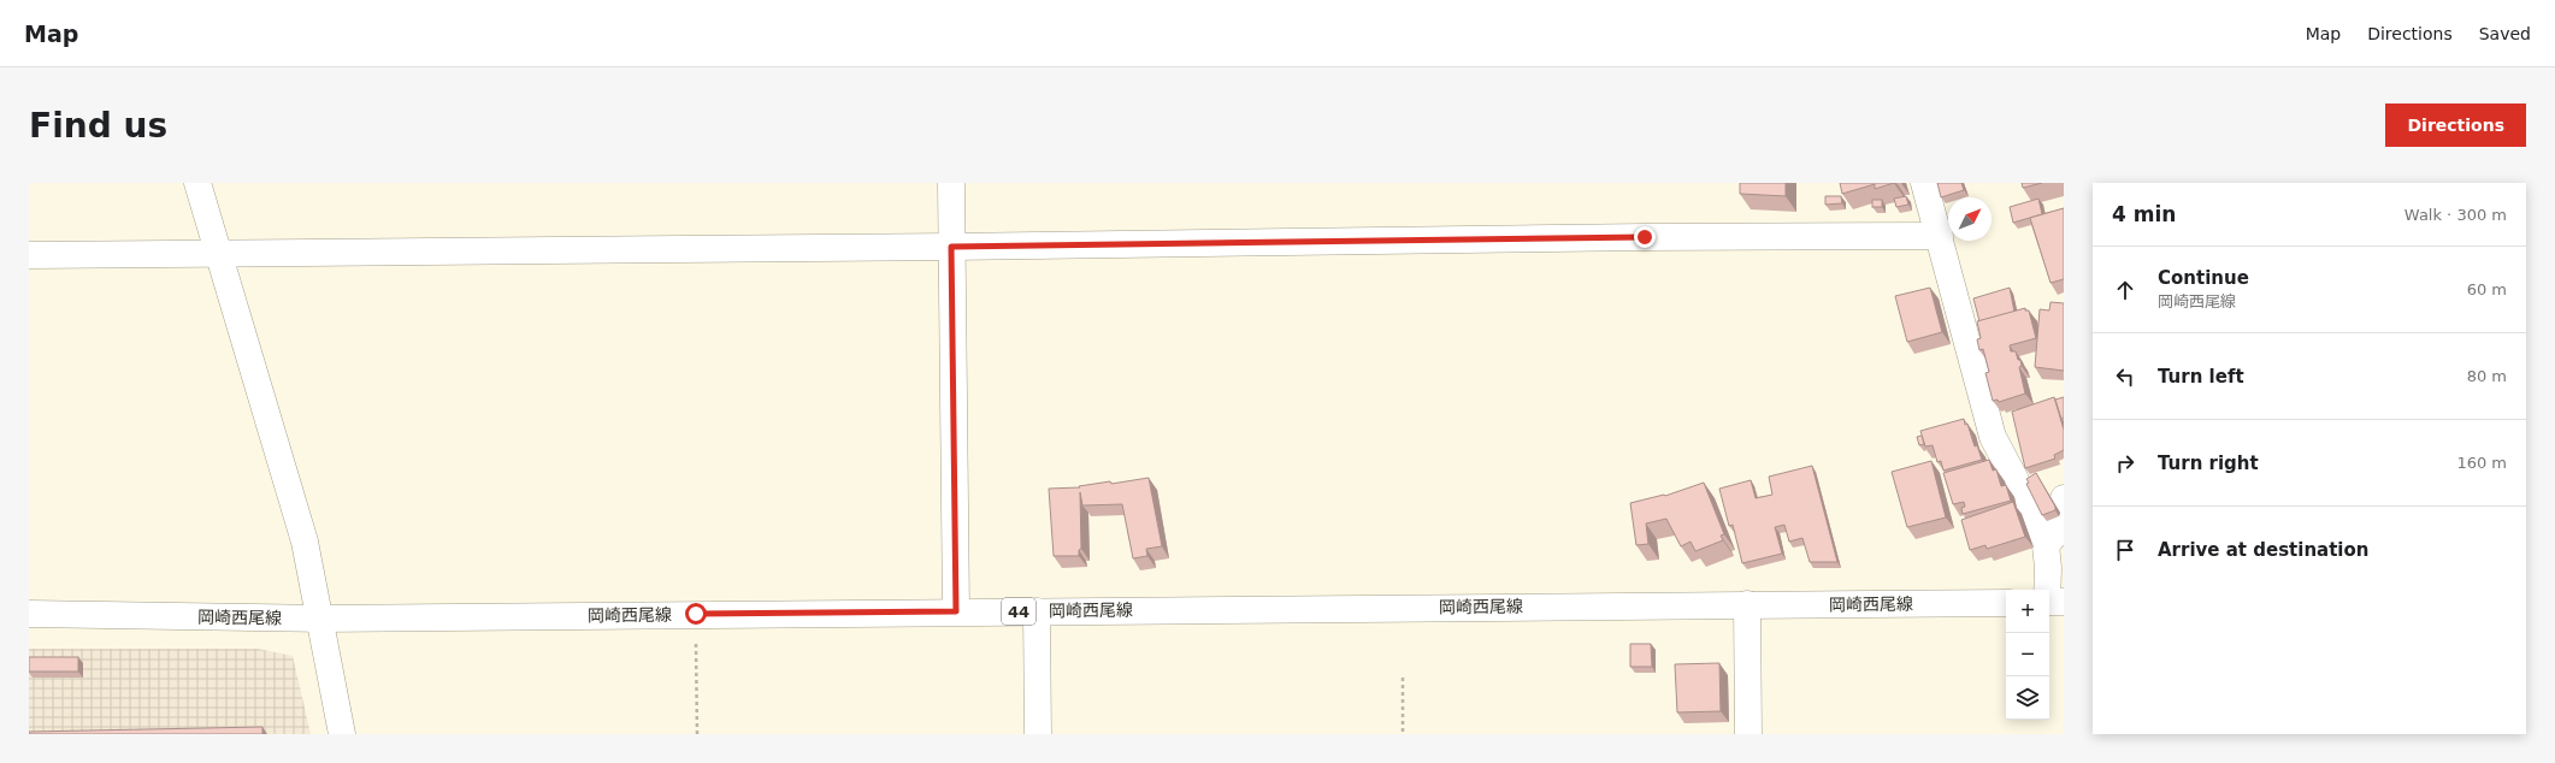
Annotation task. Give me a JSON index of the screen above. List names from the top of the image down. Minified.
{"streets":{"street":["岡崎西尾線","44"]},"north":"top right","page":{"header":"Map","nav":["Map","Directions","Saved"],"buttons":"Directions","title":"Find us","heading":["4 min","Walk · 300 m"],"list":[["Continue","岡崎西尾線","60 m"],["Turn left","80 m"],["Turn right","160 m"],"Arrive at destination"],"map_buttons":["+","−"]}}
